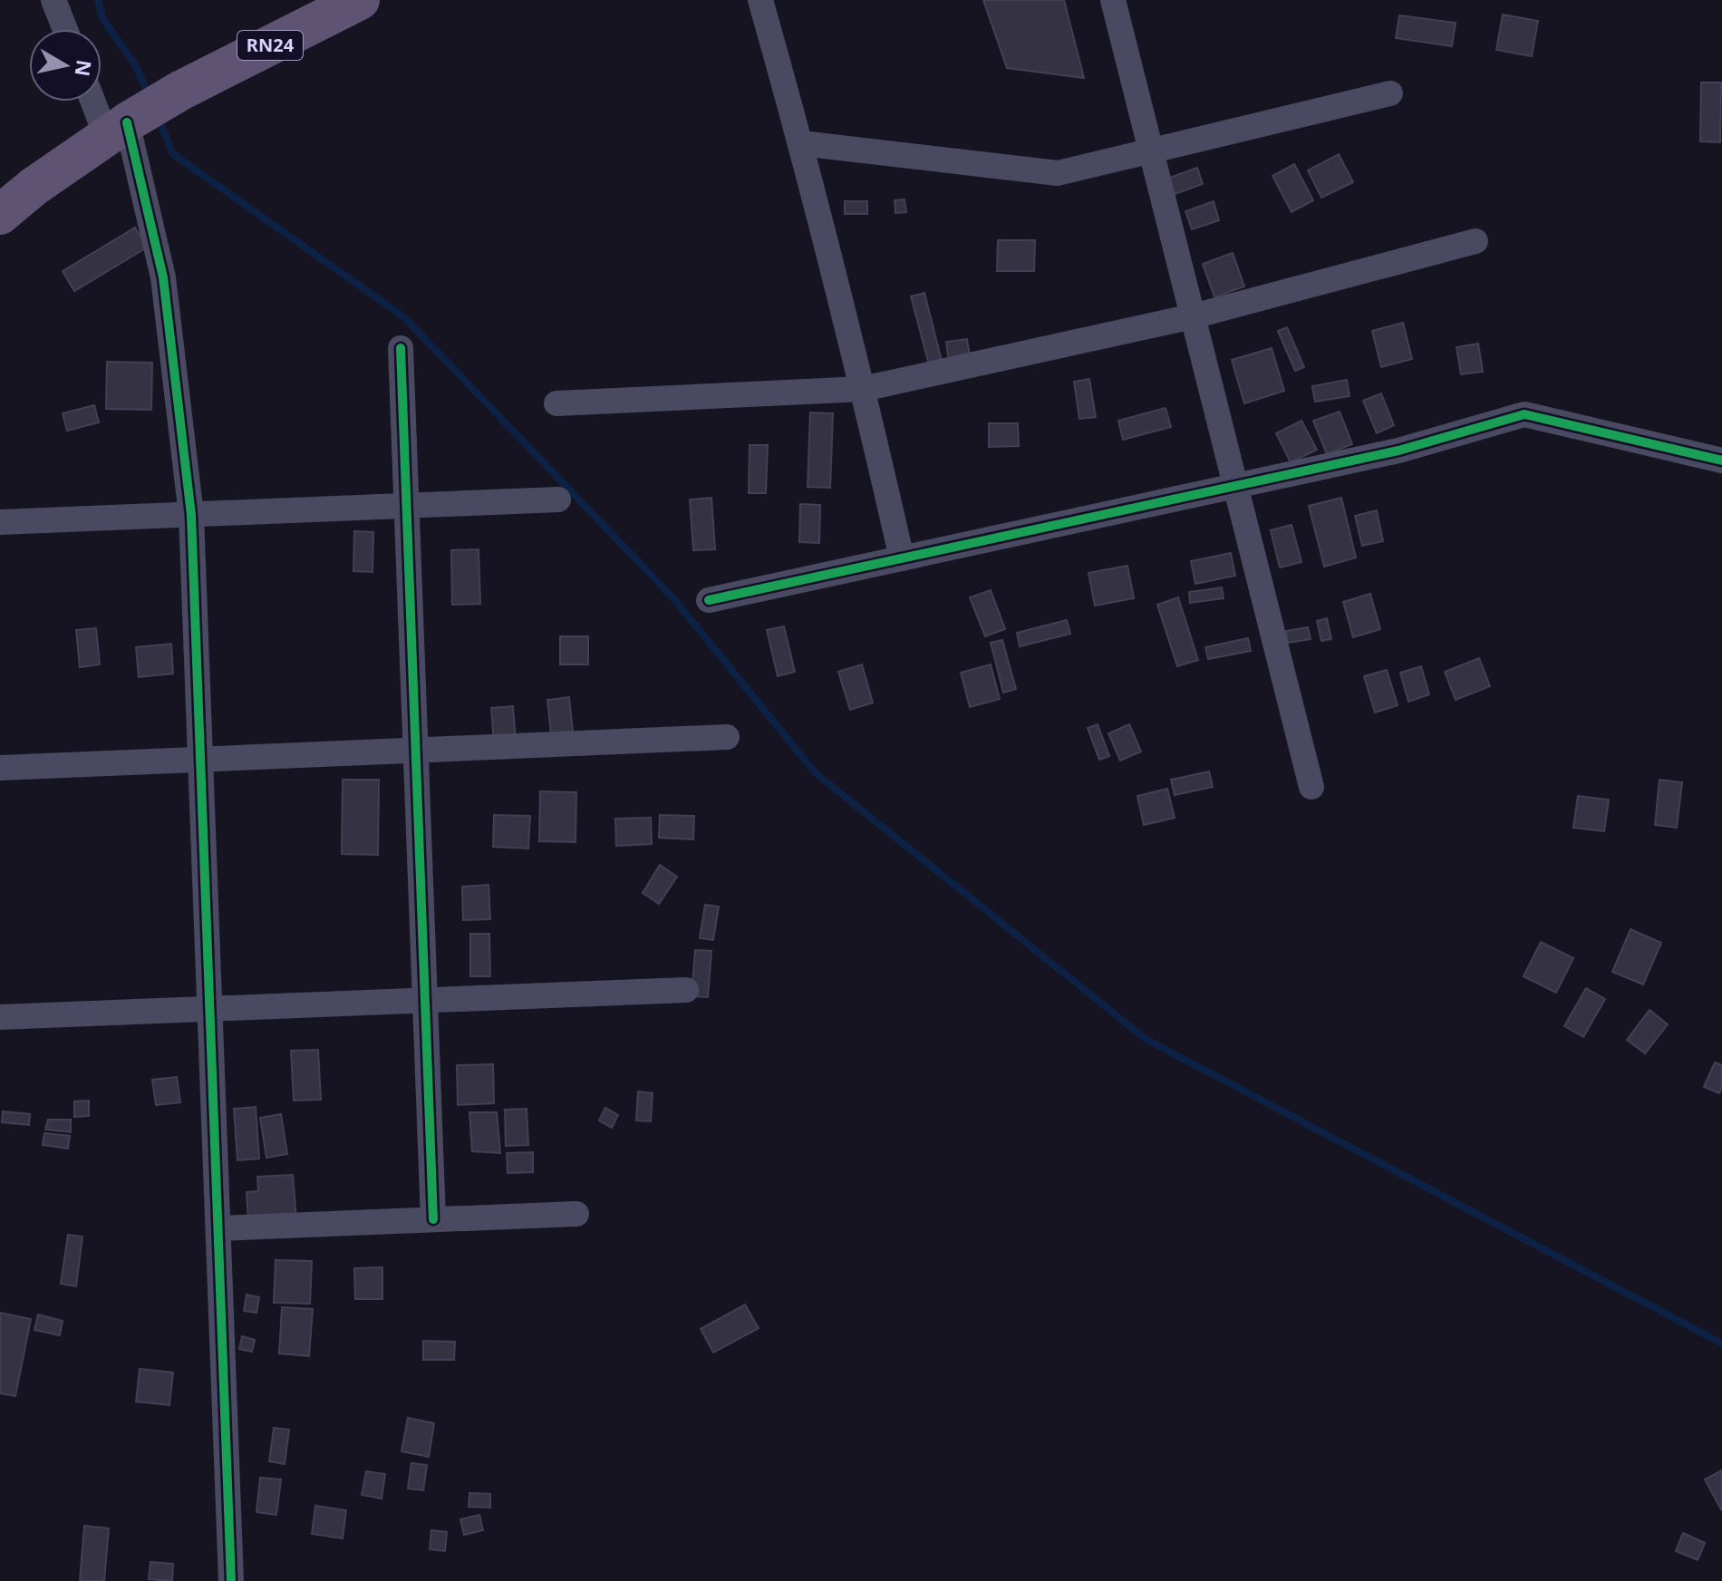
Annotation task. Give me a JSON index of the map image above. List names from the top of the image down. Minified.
{"streets":{"main road":["RN24"]},"north":"right"}
